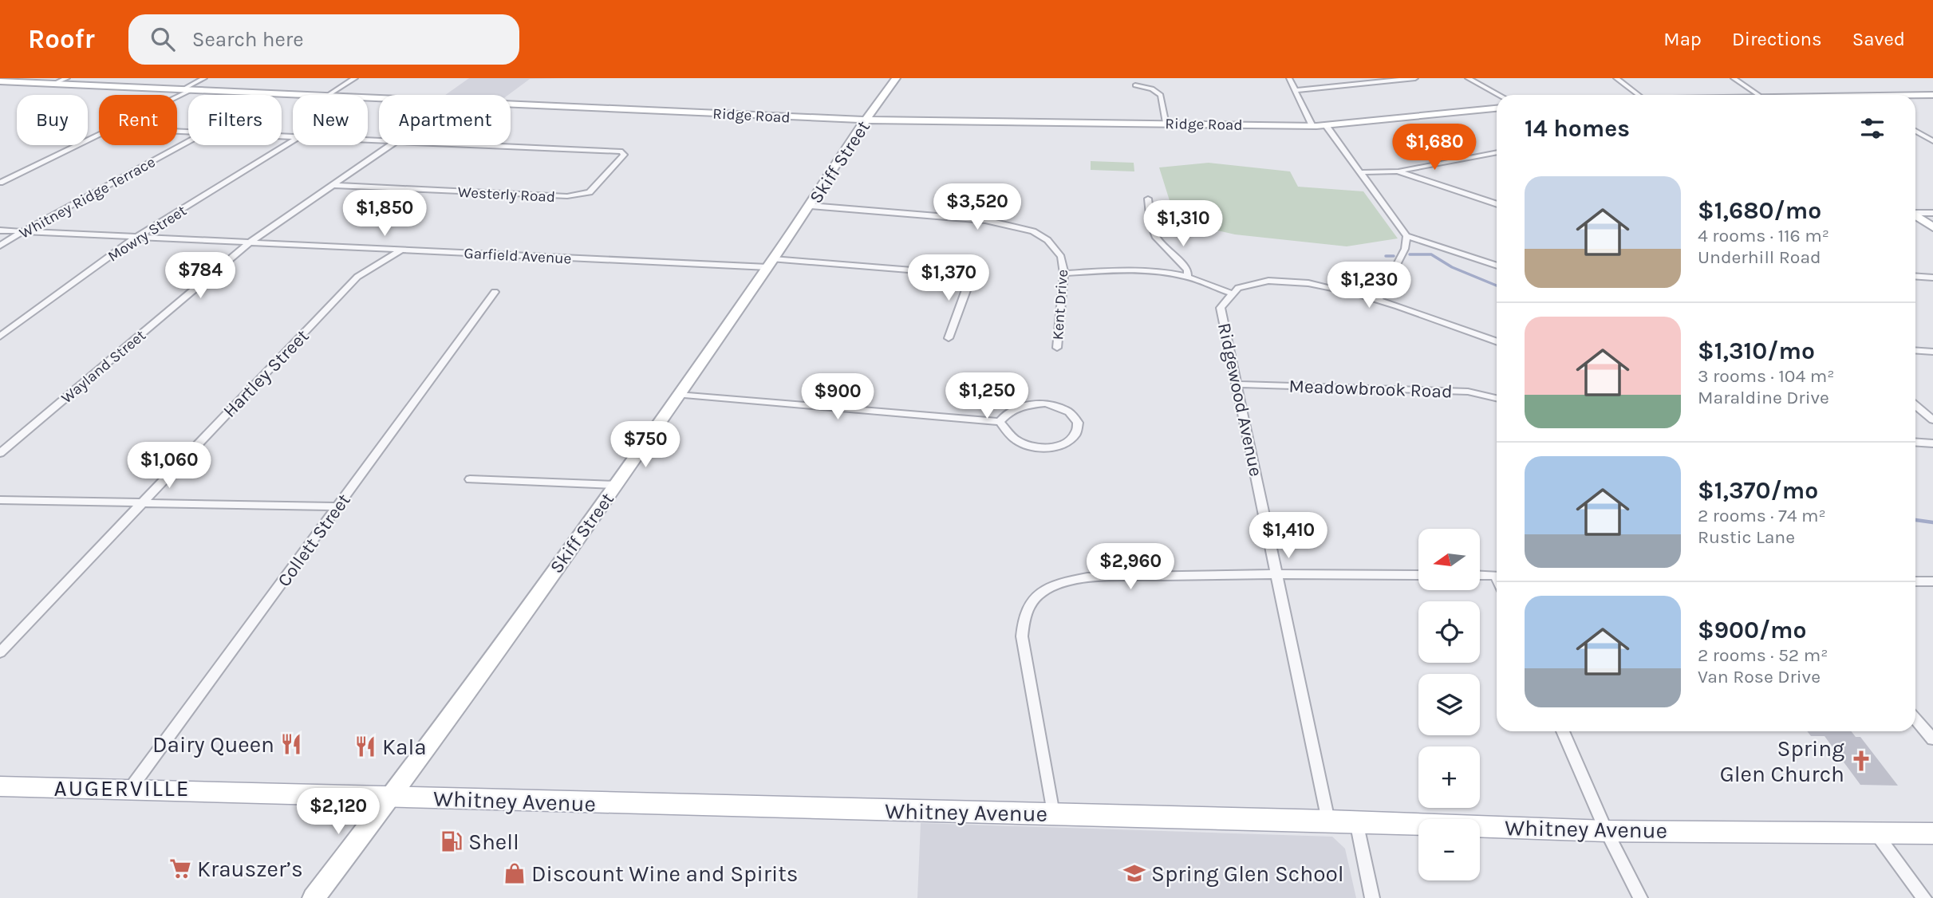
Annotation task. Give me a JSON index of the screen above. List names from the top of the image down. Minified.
{"streets":{"main road":["Ridge Road","Skiff Street","Whitney Avenue"],"street":["Westerly Road","Whitney Ridge Terrace","Mowry Street","Garfield Avenue","Kent Drive","Wayland Street","Hartley Street","Meadowbrook Road","Ridgewood Avenue","Collett Street"]},"crossings":[["Ridge Road","Skiff Street"],["Skiff Street","Garfield Avenue"],["Skiff Street","Kent Drive"],["Skiff Street","Whitney Avenue"],["Westerly Road","Wayland Street"],["Whitney Ridge Terrace","Garfield Avenue"],["Mowry Street","Garfield Avenue"],["Garfield Avenue","Wayland Street"],["Garfield Avenue","Hartley Street"],["Meadowbrook Road","Ridgewood Avenue"],["Ridgewood Avenue","Whitney Avenue"],["Collett Street","Whitney Avenue"]],"districts":["AUGERVILLE"],"places":{"restaurant":["Dairy Queen","Kala"],"church":["Spring Glen Church"],"fuel station":["Shell"],"supermarket":["Krauszer’s"],"shop":["Discount Wine and Spirits"],"school or university":["Spring Glen School"]},"north":"left","page":{"header":"Roofr","search":"Search here","nav":["Map","Directions","Saved"],"chip":["Buy","Rent","Filters","New","Apartment"],"heading":"14 homes","price":["$1,680","$3,520","$1,850","$1,310","$784","$1,370","$1,230","$1,250","$900","$750","$1,060","$1,410","$2,960","$2,120"],"list":[{"name":"$1,680/mo","note":"4 rooms · 116 m² · Underhill Road"},{"name":"$1,310/mo","note":"3 rooms · 104 m² · Maraldine Drive"},{"name":"$1,370/mo","note":"2 rooms · 74 m² · Rustic Lane"},{"name":"$900/mo","note":"2 rooms · 52 m² · Van Rose Drive"}],"map_buttons":["+","−"]}}
